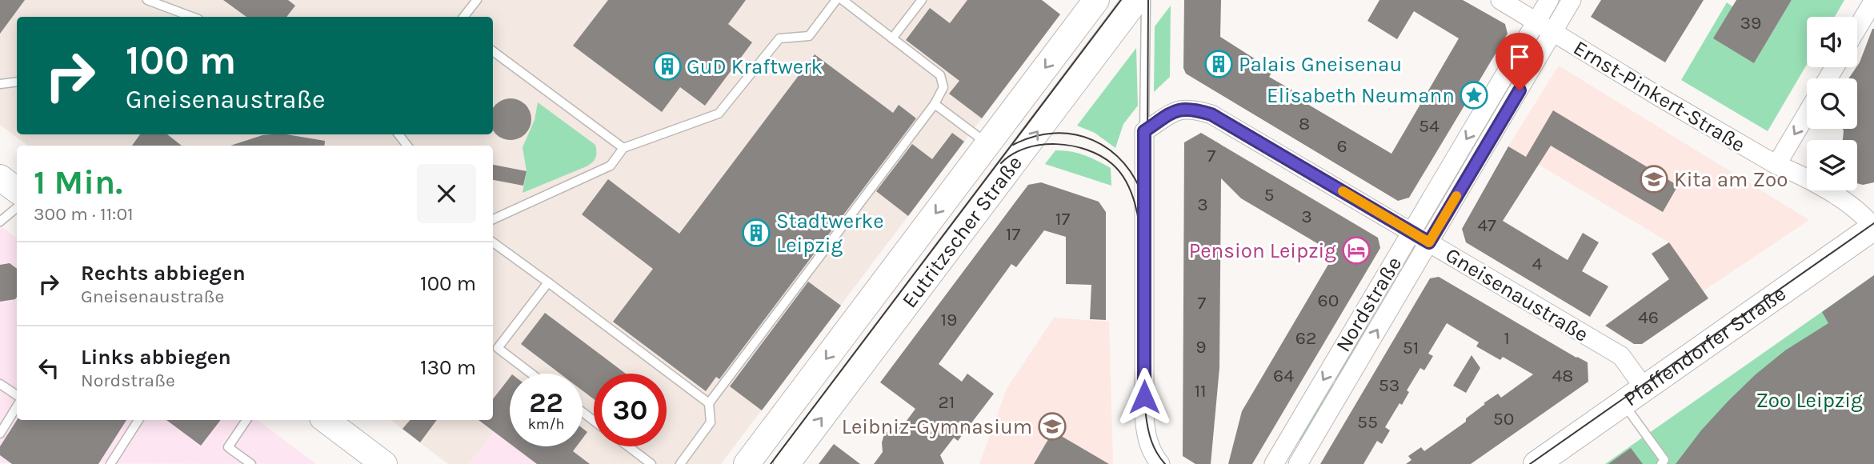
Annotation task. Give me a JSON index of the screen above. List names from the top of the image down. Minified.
{"streets":{"main road":["Eutritzscher Straße","Pfaffendorfer Straße"],"street":["Ernst-Pinkert-Straße","Gneisenaustraße","Nordstraße"]},"crossings":[["Ernst-Pinkert-Straße","Nordstraße"],["Ernst-Pinkert-Straße","Pfaffendorfer Straße"],["Gneisenaustraße","Nordstraße"],["Gneisenaustraße","Pfaffendorfer Straße"]],"parks":["Zoo Leipzig"],"places":{"building":["Palais Gneisenau","GuD Kraftwerk","Stadtwerke Leipzig"],"place":["Elisabeth Neumann"],"school or university":["Kita am Zoo","Leibniz-Gymnasium"],"hotel":["Pension Leipzig"]},"house_numbers":["39","8","54","6","7","5","3","3","17","47","17","4","60","7","46","19","62","1","9","51","64","48","53","11","21","50","55"],"page":{"turn":["100 m","Gneisenaustraße"],"heading":["1 Min.","300 m · 11:01"],"list":[{"name":"Rechts abbiegen","note":"Gneisenaustraße","value":"100 m"},{"name":"Links abbiegen","note":"Nordstraße","value":"130 m"}],"speed":"22 km/h","limit":"30"}}
